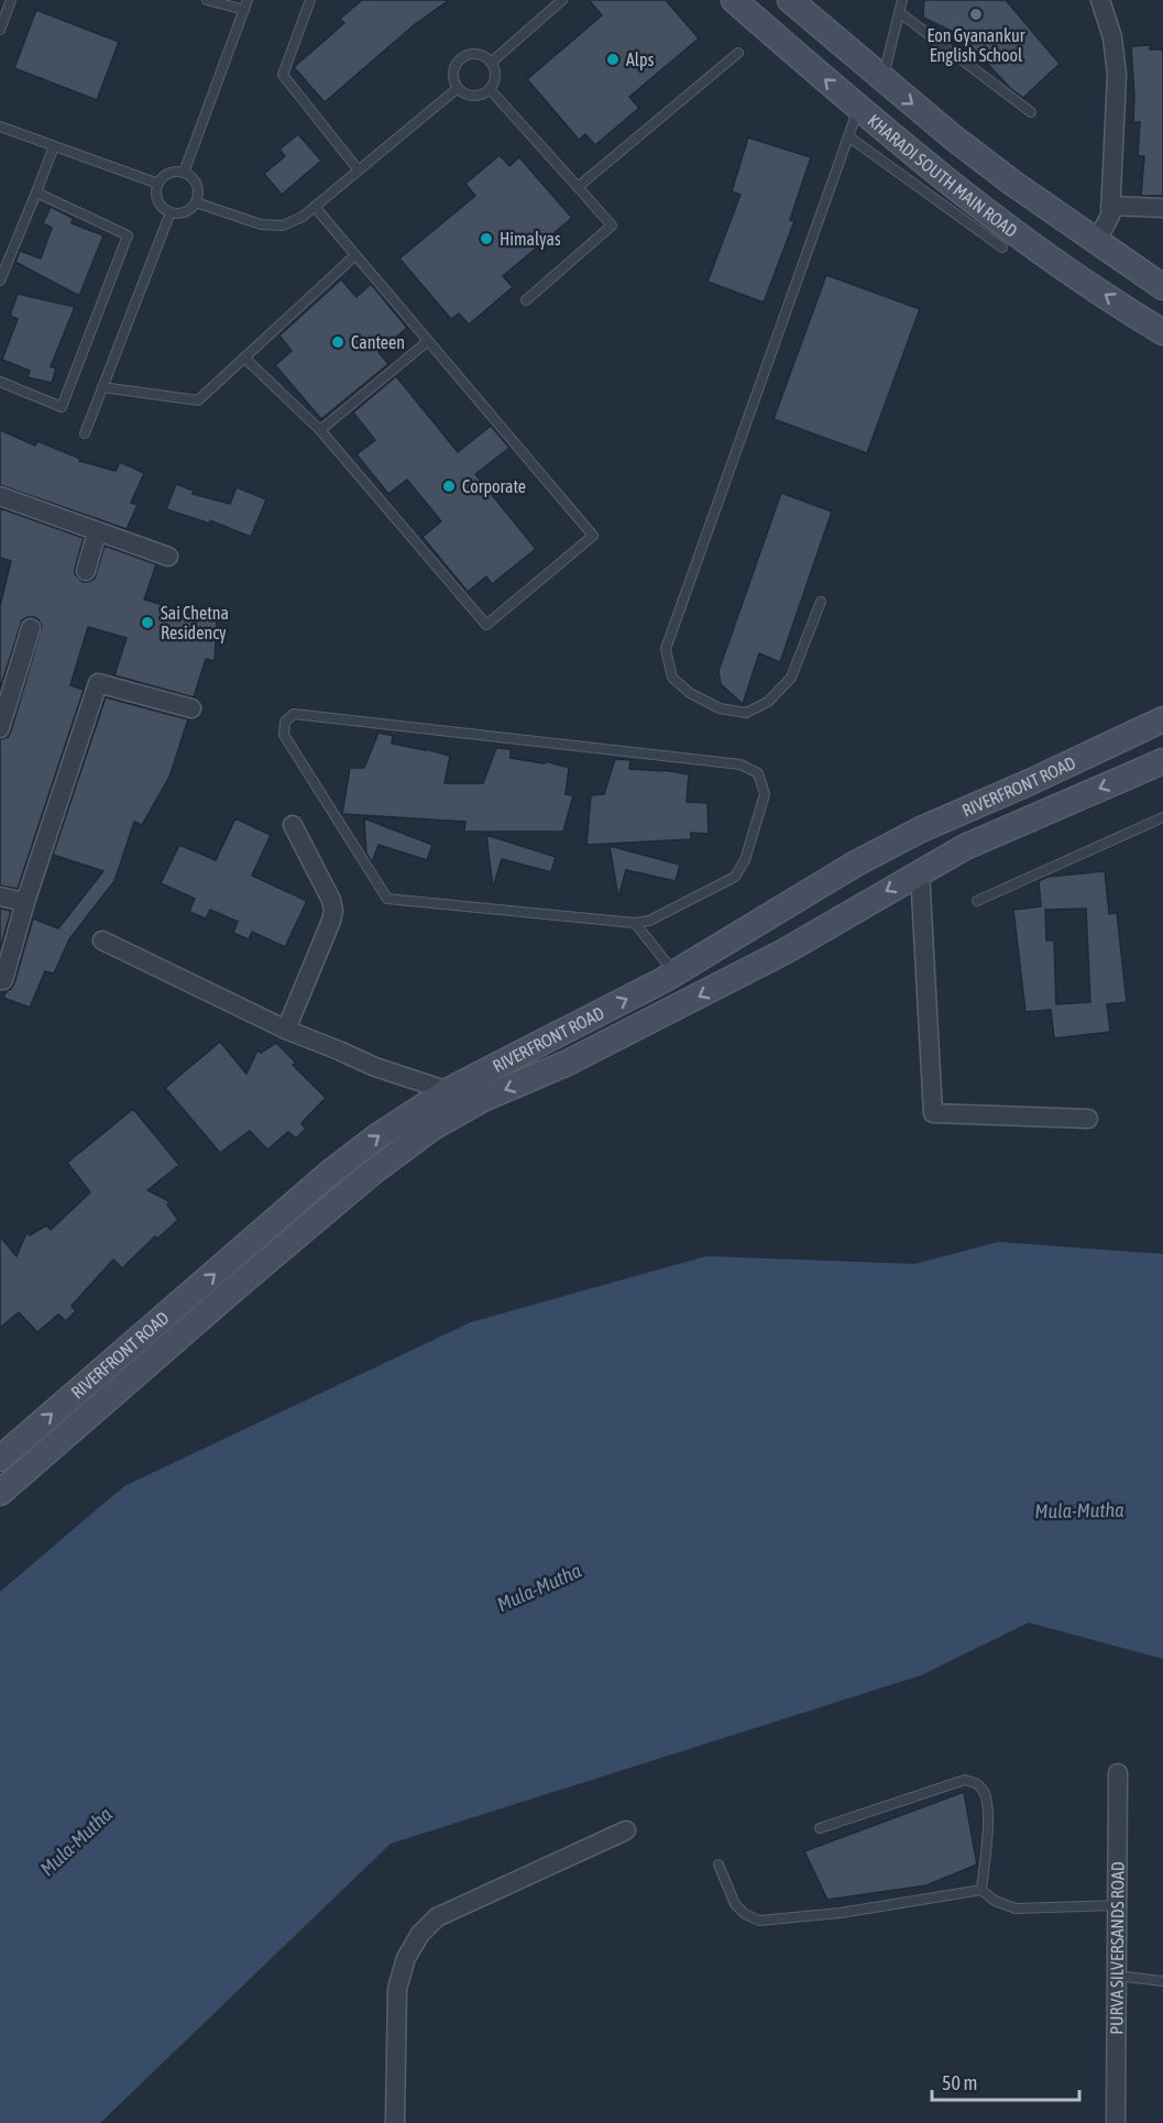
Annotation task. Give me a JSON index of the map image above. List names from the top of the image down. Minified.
{"streets":{"street":["KHARADI SOUTH MAIN ROAD","RIVERFRONT ROAD","PURVA SILVERSANDS ROAD"]},"water":["Mula-Mutha"],"places":["Eon Gyanankur English School","Alps","Himalyas","Canteen","Corporate","Sai Chetna Residency"],"scale_bar":"50 m"}
